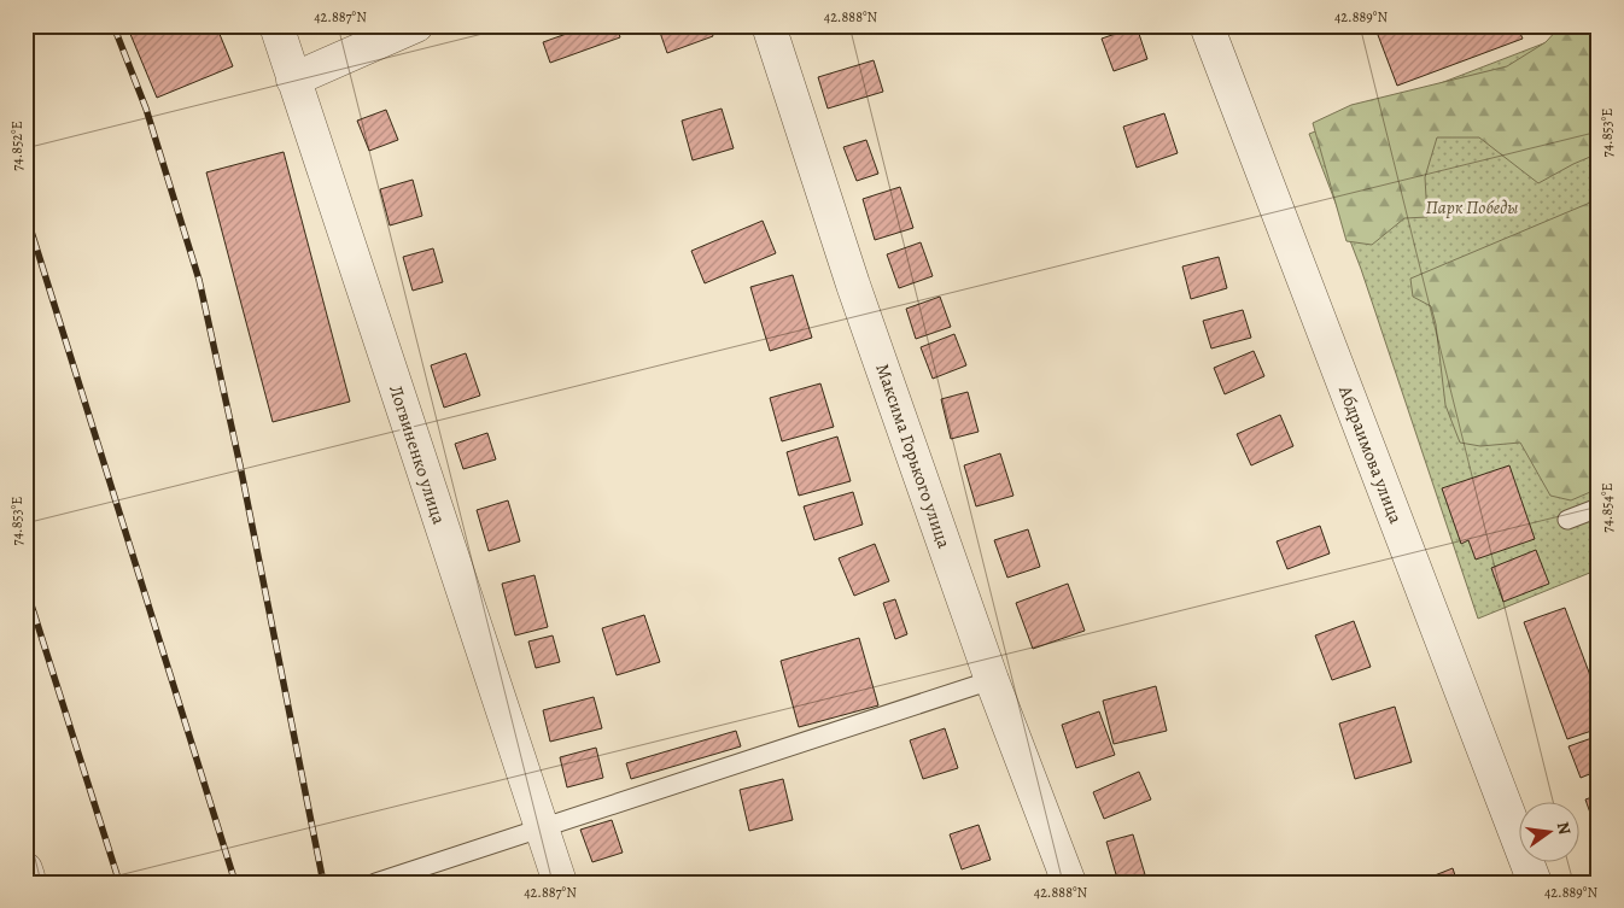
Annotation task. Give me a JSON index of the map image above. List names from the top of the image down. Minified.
{"streets":{"street":["Логвиненко улица","Абдраимова улица","Максима Горького улица"]},"parks":["Парк Победы"],"north":"right","coordinates":["42.887°N","42.888°N","42.889°N","74.853°E","74.852°E","74.854°E"]}
